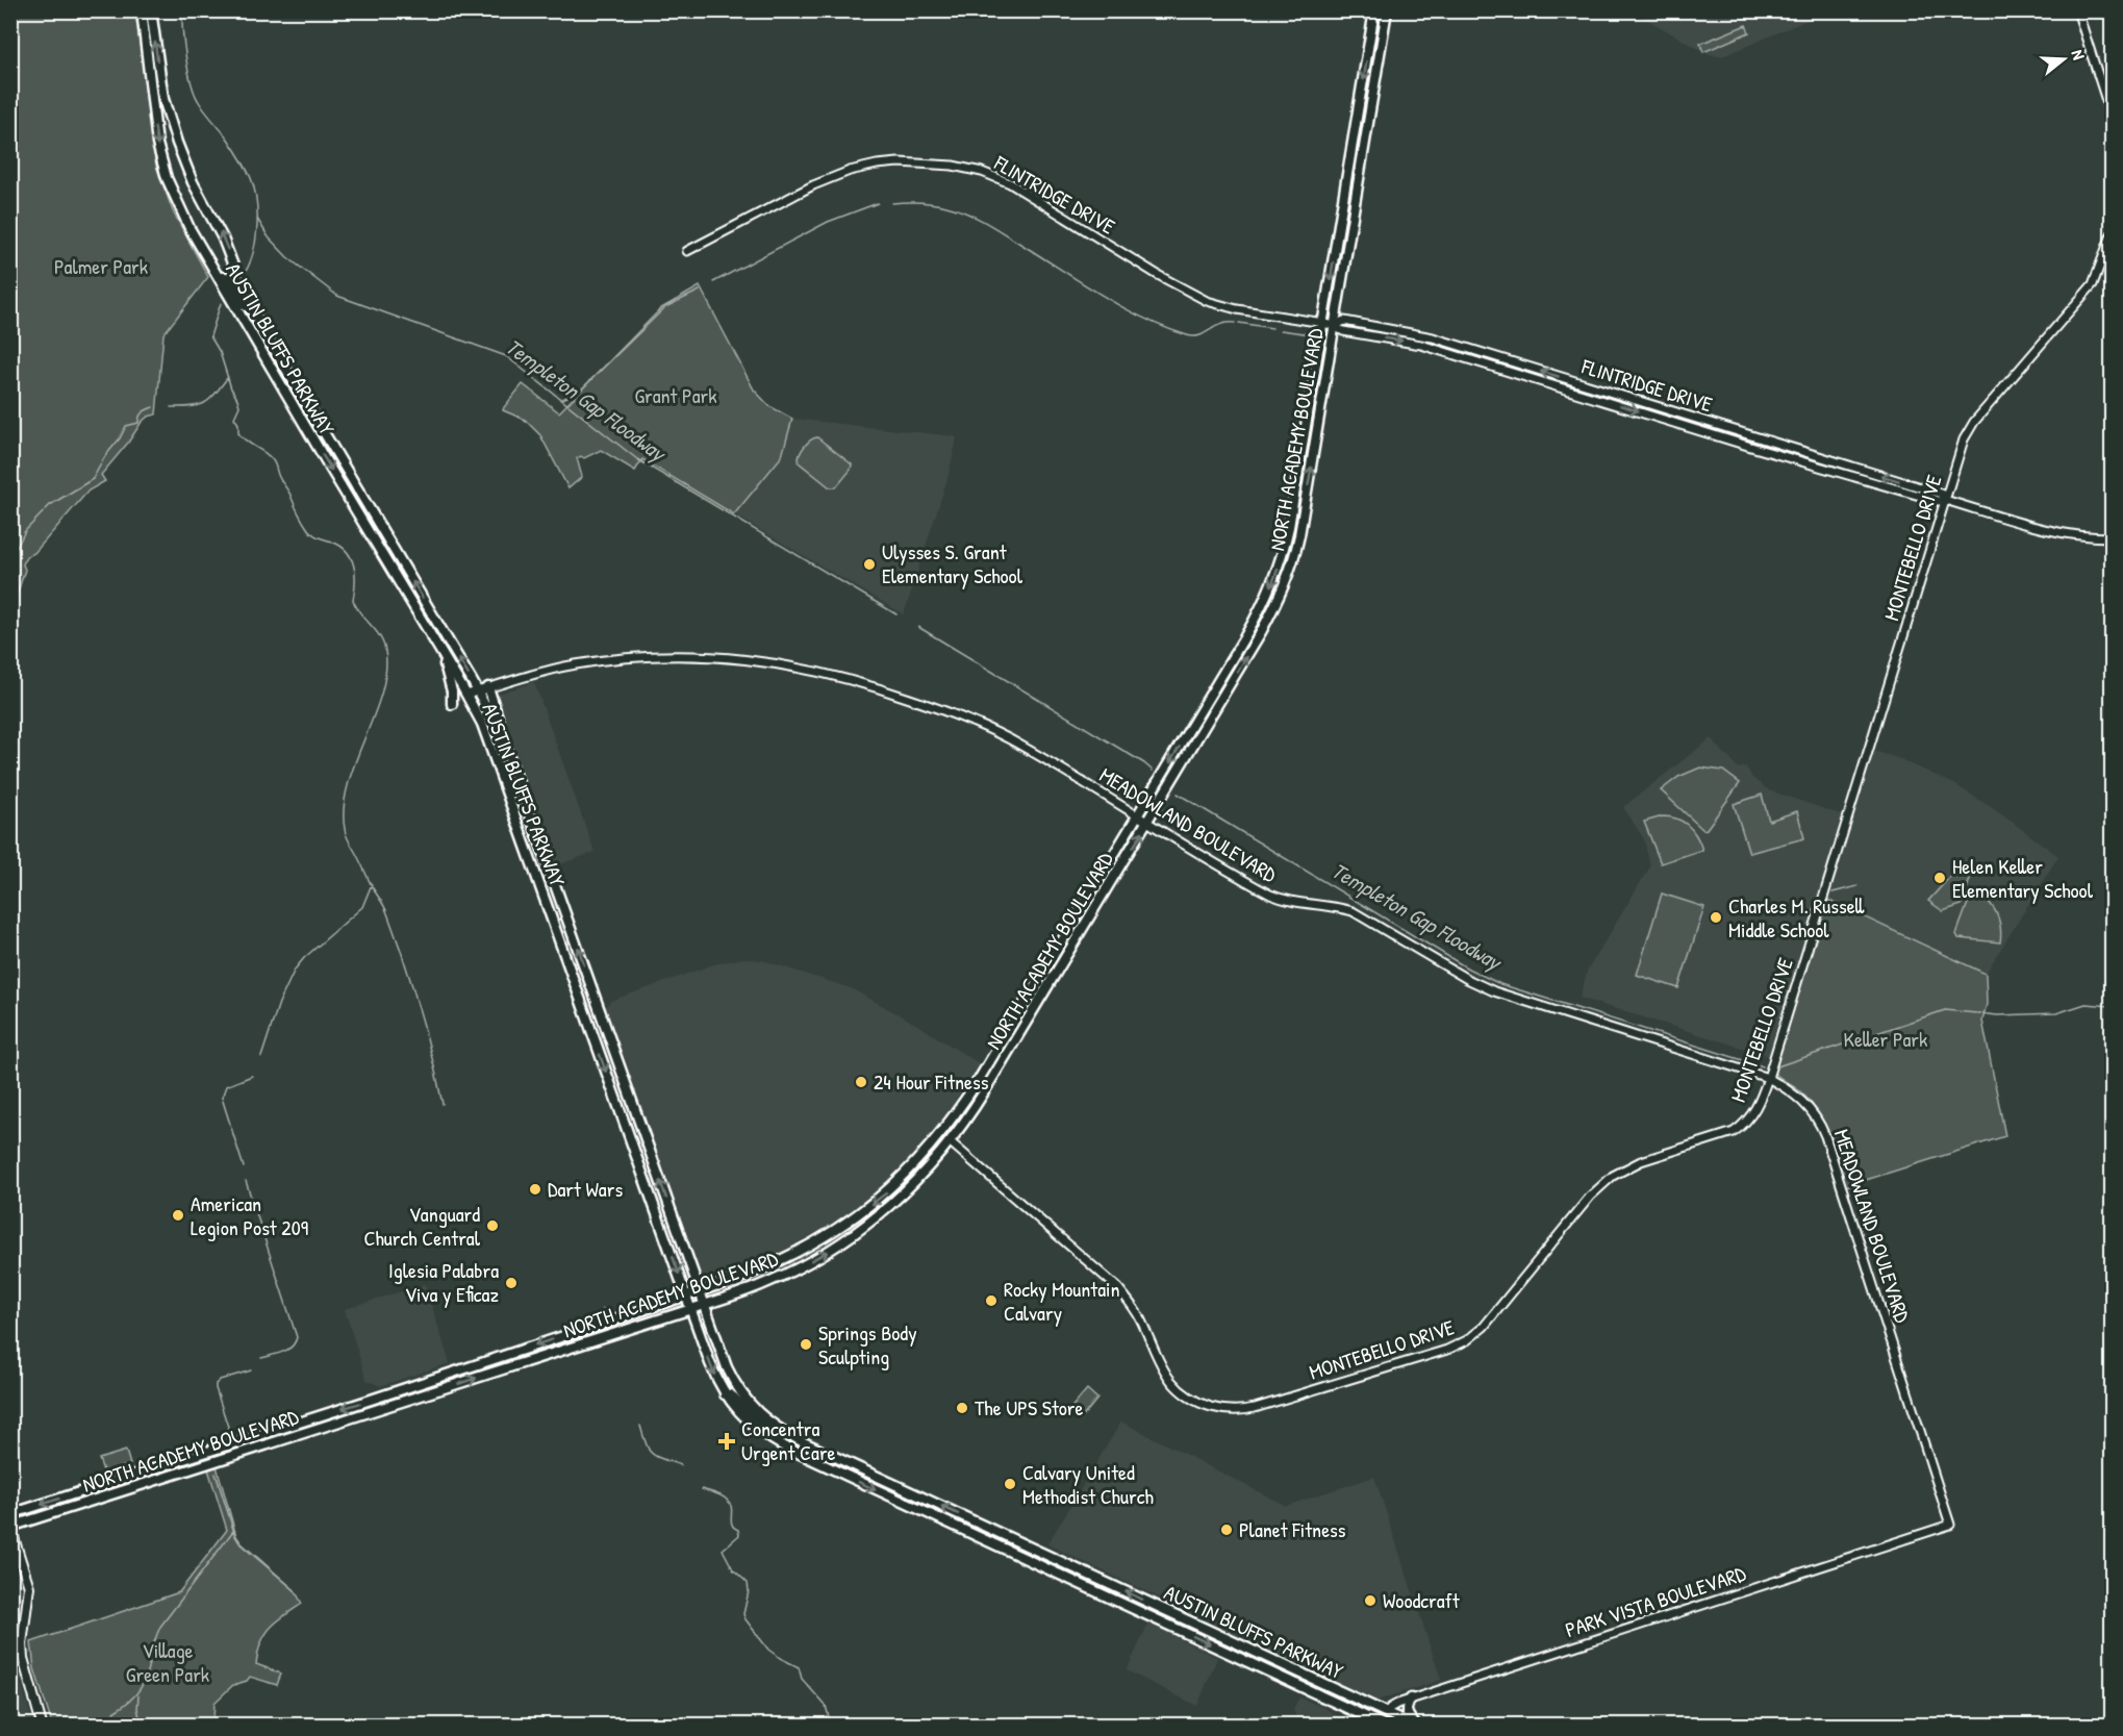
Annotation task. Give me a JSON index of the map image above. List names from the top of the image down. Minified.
{"streets":{"main road":["AUSTIN BLUFFS PARKWAY","NORTH ACADEMY BOULEVARD"],"street":["FLINTRIDGE DRIVE","MONTEBELLO DRIVE","MEADOWLAND BOULEVARD","PARK VISTA BOULEVARD"]},"crossings":[["FLINTRIDGE DRIVE","NORTH ACADEMY BOULEVARD"],["FLINTRIDGE DRIVE","MONTEBELLO DRIVE"],["AUSTIN BLUFFS PARKWAY","NORTH ACADEMY BOULEVARD"],["AUSTIN BLUFFS PARKWAY","MEADOWLAND BOULEVARD"],["AUSTIN BLUFFS PARKWAY","PARK VISTA BOULEVARD"],["NORTH ACADEMY BOULEVARD","MONTEBELLO DRIVE"],["NORTH ACADEMY BOULEVARD","MEADOWLAND BOULEVARD"],["MONTEBELLO DRIVE","MEADOWLAND BOULEVARD"],["MEADOWLAND BOULEVARD","PARK VISTA BOULEVARD"]],"water":["Templeton Gap Floodway"],"parks":["Palmer Park","Grant Park","Keller Park","Village Green Park"],"places":{"other":["Ulysses S. Grant Elementary School","Helen Keller Elementary School","Charles M. Russell Middle School","24 Hour Fitness","Dart Wars","American Legion Post 209","Vanguard Church Central","Iglesia Palabra Viva y Eficaz","Rocky Mountain Calvary","Springs Body Sculpting","The UPS Store","Calvary United Methodist Church","Planet Fitness","Woodcraft"],"health":["Concentra Urgent Care"]},"north":"right"}
